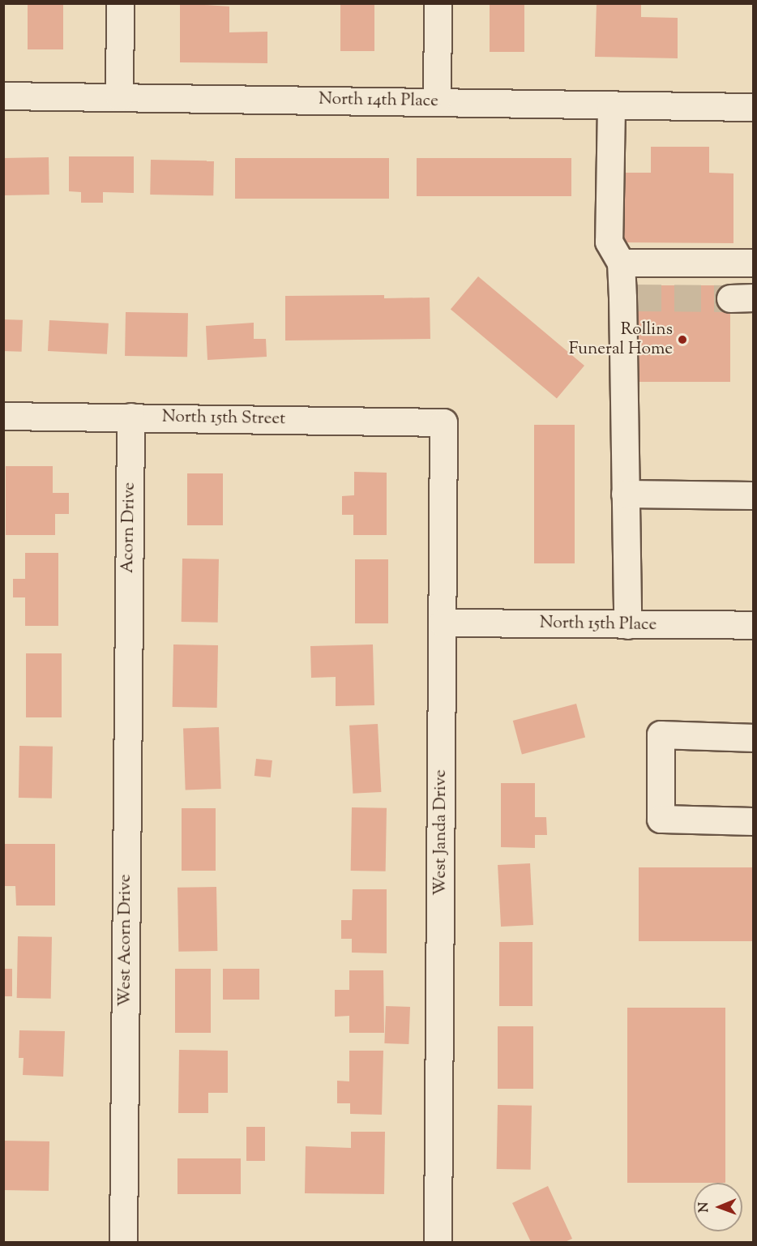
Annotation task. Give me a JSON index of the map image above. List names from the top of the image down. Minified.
{"streets":{"street":["North 14th Place","North 15th Street","Acorn Drive","North 15th Place","West Janda Drive","West Acorn Drive"]},"crossings":[["North 15th Street","Acorn Drive"],["North 15th Street","West Janda Drive"],["Acorn Drive","West Acorn Drive"],["North 15th Place","West Janda Drive"]],"places":["Rollins Funeral Home"],"north":"left"}
